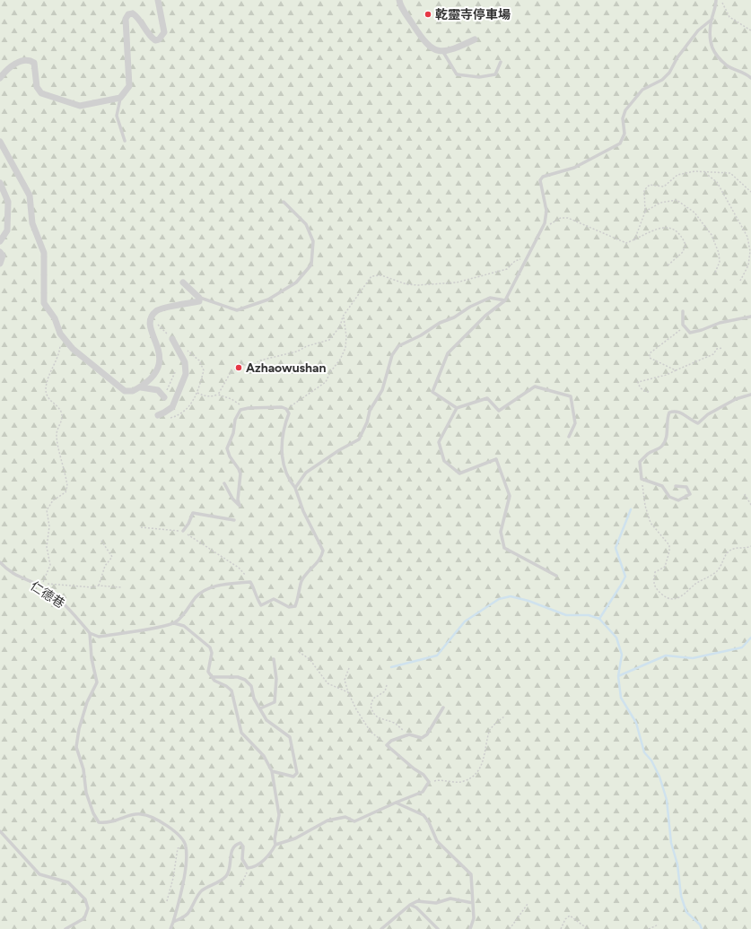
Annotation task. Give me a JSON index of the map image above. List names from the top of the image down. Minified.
{"streets":{"lane":["仁德巷"]},"places":["乾靈寺停車場","Azhaowushan"]}
